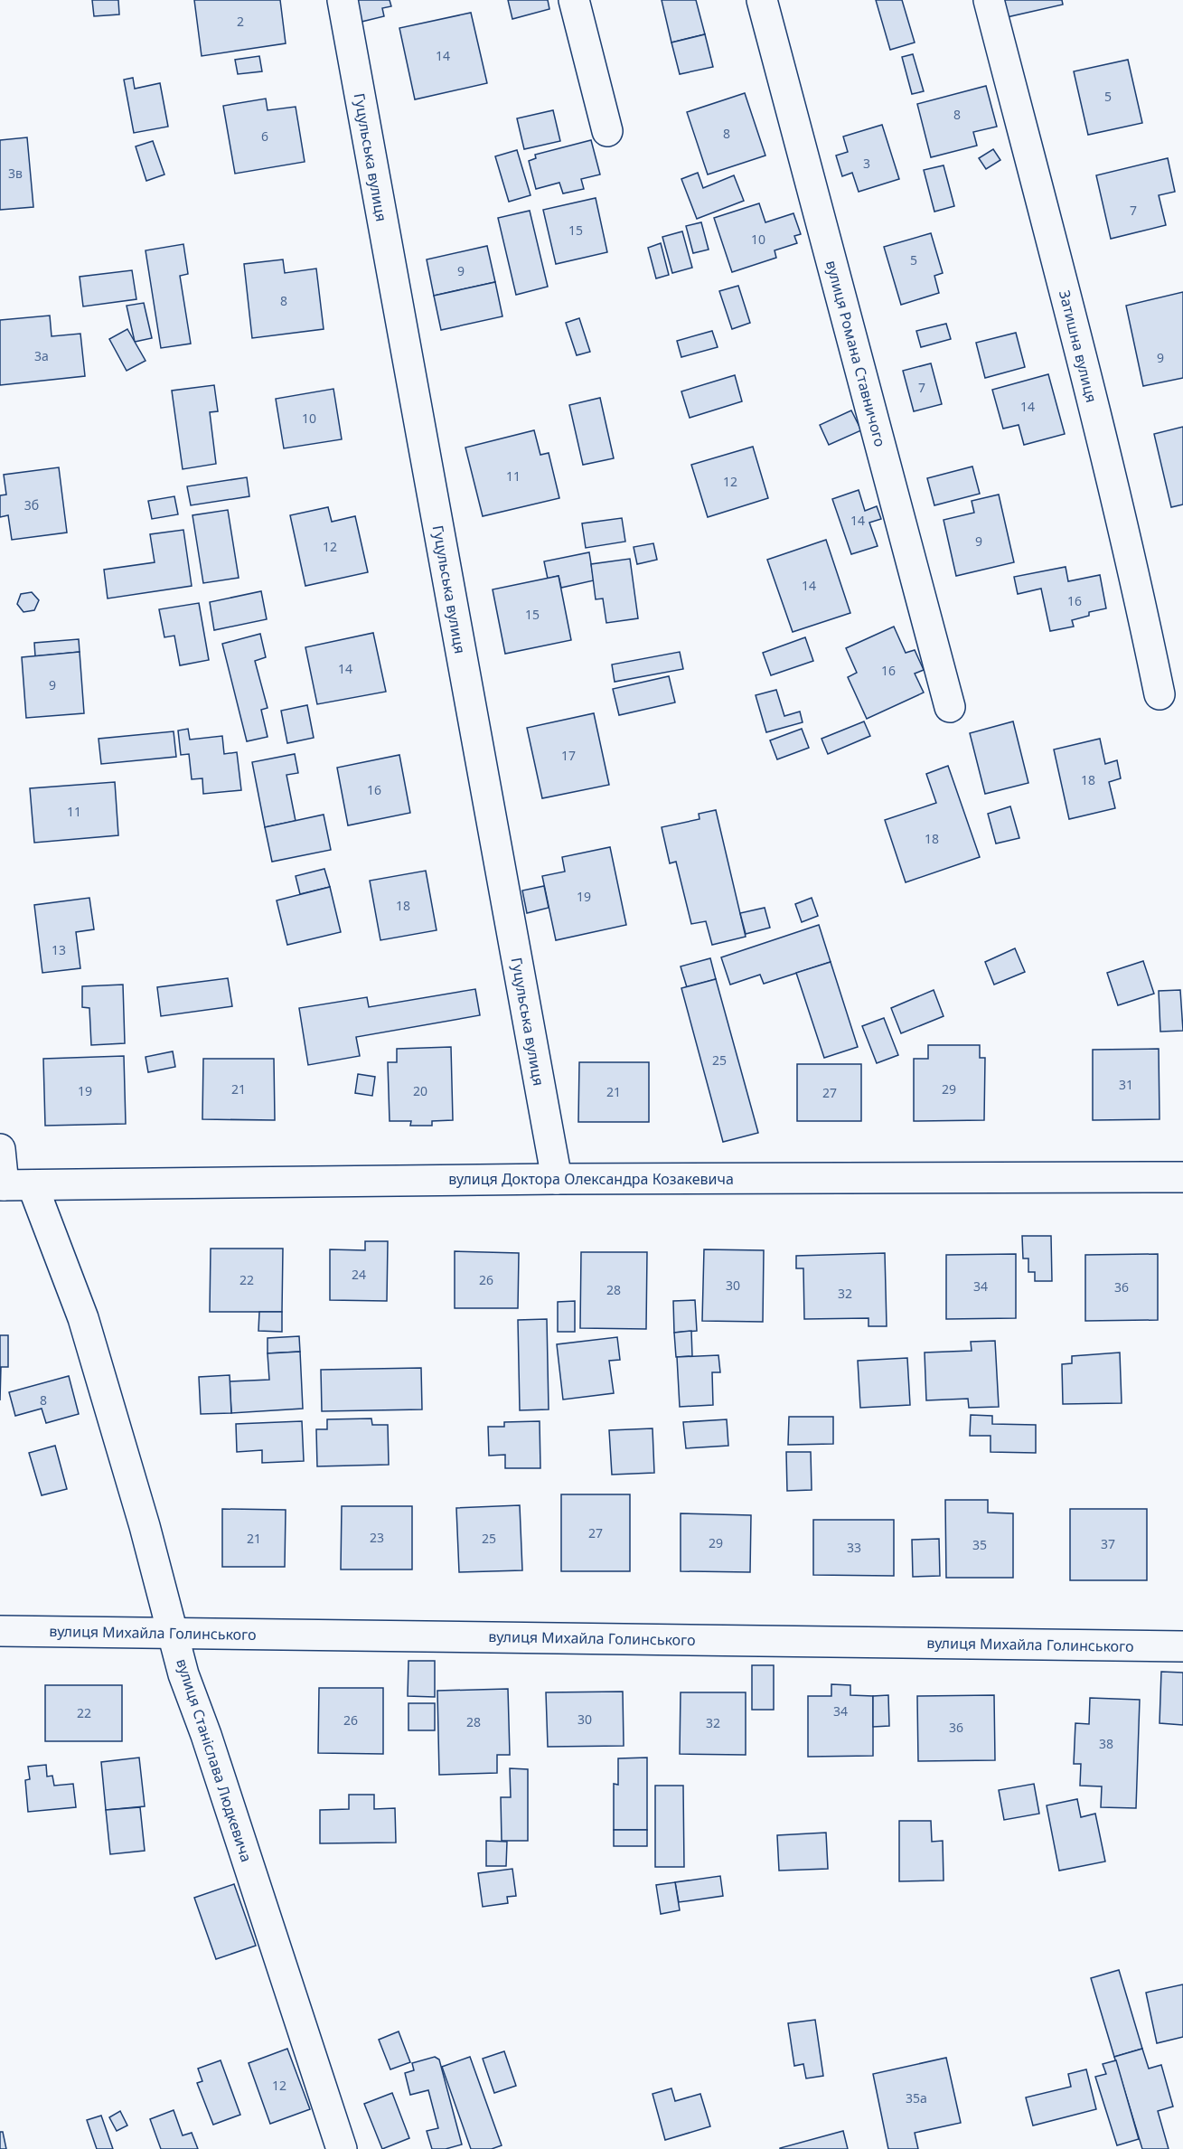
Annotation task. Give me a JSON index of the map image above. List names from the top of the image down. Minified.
{"streets":{"street":["Гуцульська вулиця","Затишна вулиця","вулиця Романа Ставничого","вулиця Доктора Олександра Козакевича","вулиця Михайла Голинського","вулиця Станіслава Людкевича"]},"crossings":[["Гуцульська вулиця","вулиця Доктора Олександра Козакевича"],["вулиця Доктора Олександра Козакевича","вулиця Станіслава Людкевича"],["вулиця Михайла Голинського","вулиця Станіслава Людкевича"]],"house_numbers":["2","14","5","8","8","6","3","3в","7","15","10","5","9","8","3а","9","7","14","10","11","12","3б","14","9","12","14","16","15","14","16","9","17","18","16","11","18","19","18","13","25","31","21","29","19","20","21","27","24","22","26","30","34","36","28","32","8","27","23","21","25","29","37","35","33","34","22","30","26","28","32","36","38","12","35а"]}
